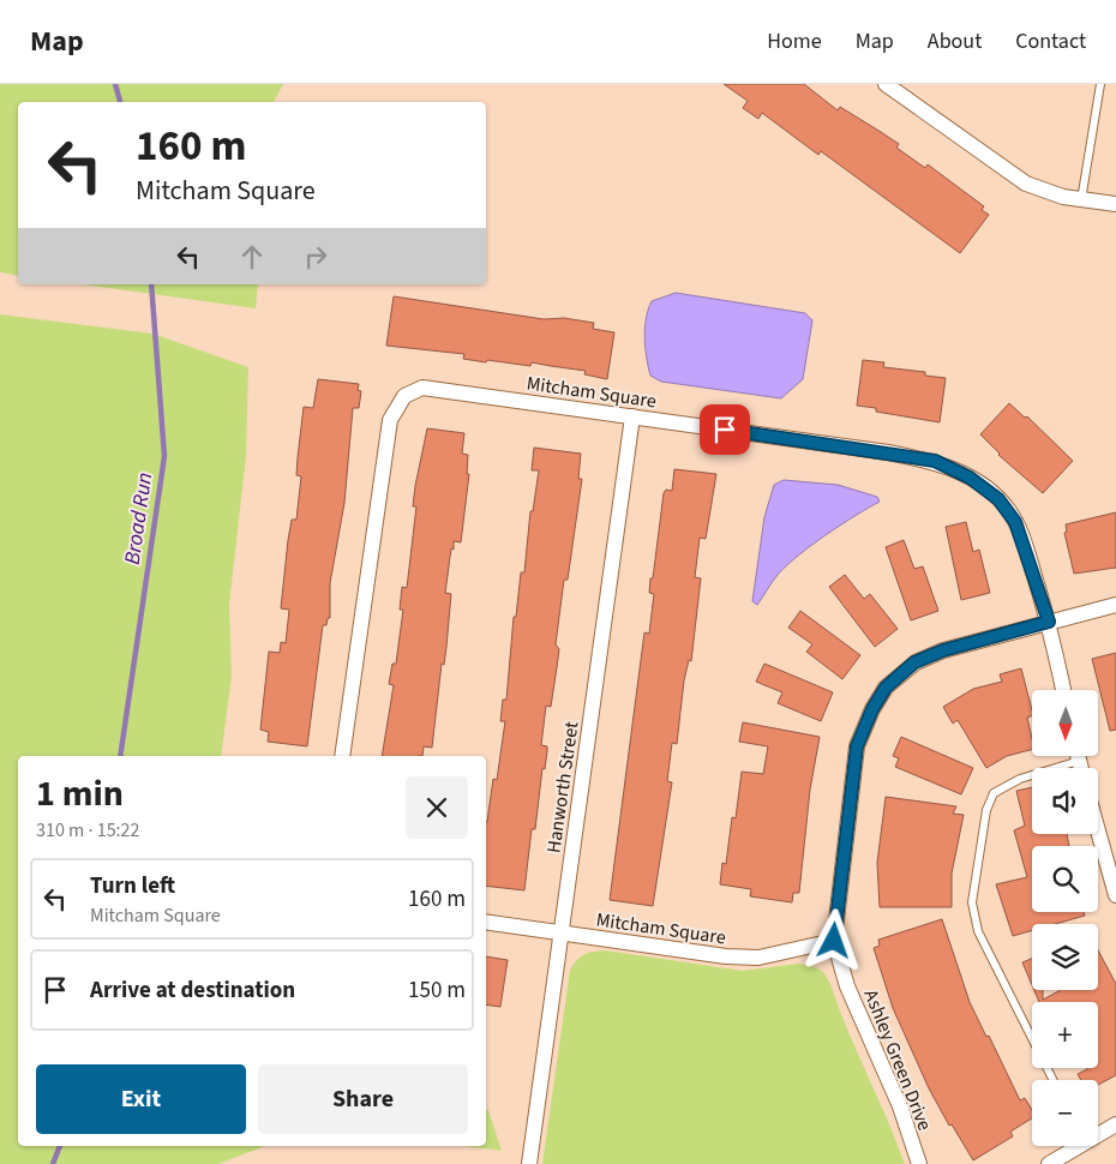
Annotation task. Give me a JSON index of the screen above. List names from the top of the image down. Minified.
{"streets":{"street":["Mitcham Square","Hanworth Street","Ashley Green Drive"]},"crossings":[["Mitcham Square","Hanworth Street"],["Mitcham Square","Ashley Green Drive"]],"water":["Broad Run"],"north":"bottom","page":{"header":"Map","nav":["Home","Map","About","Contact"],"turn":["160 m","Mitcham Square"],"map_buttons":["+","−"],"heading":["1 min","310 m · 15:22"],"list":[{"name":"Turn left","note":"Mitcham Square","value":"160 m"},{"name":"Arrive at destination","value":"150 m"}],"buttons":["Exit","Share"]}}
